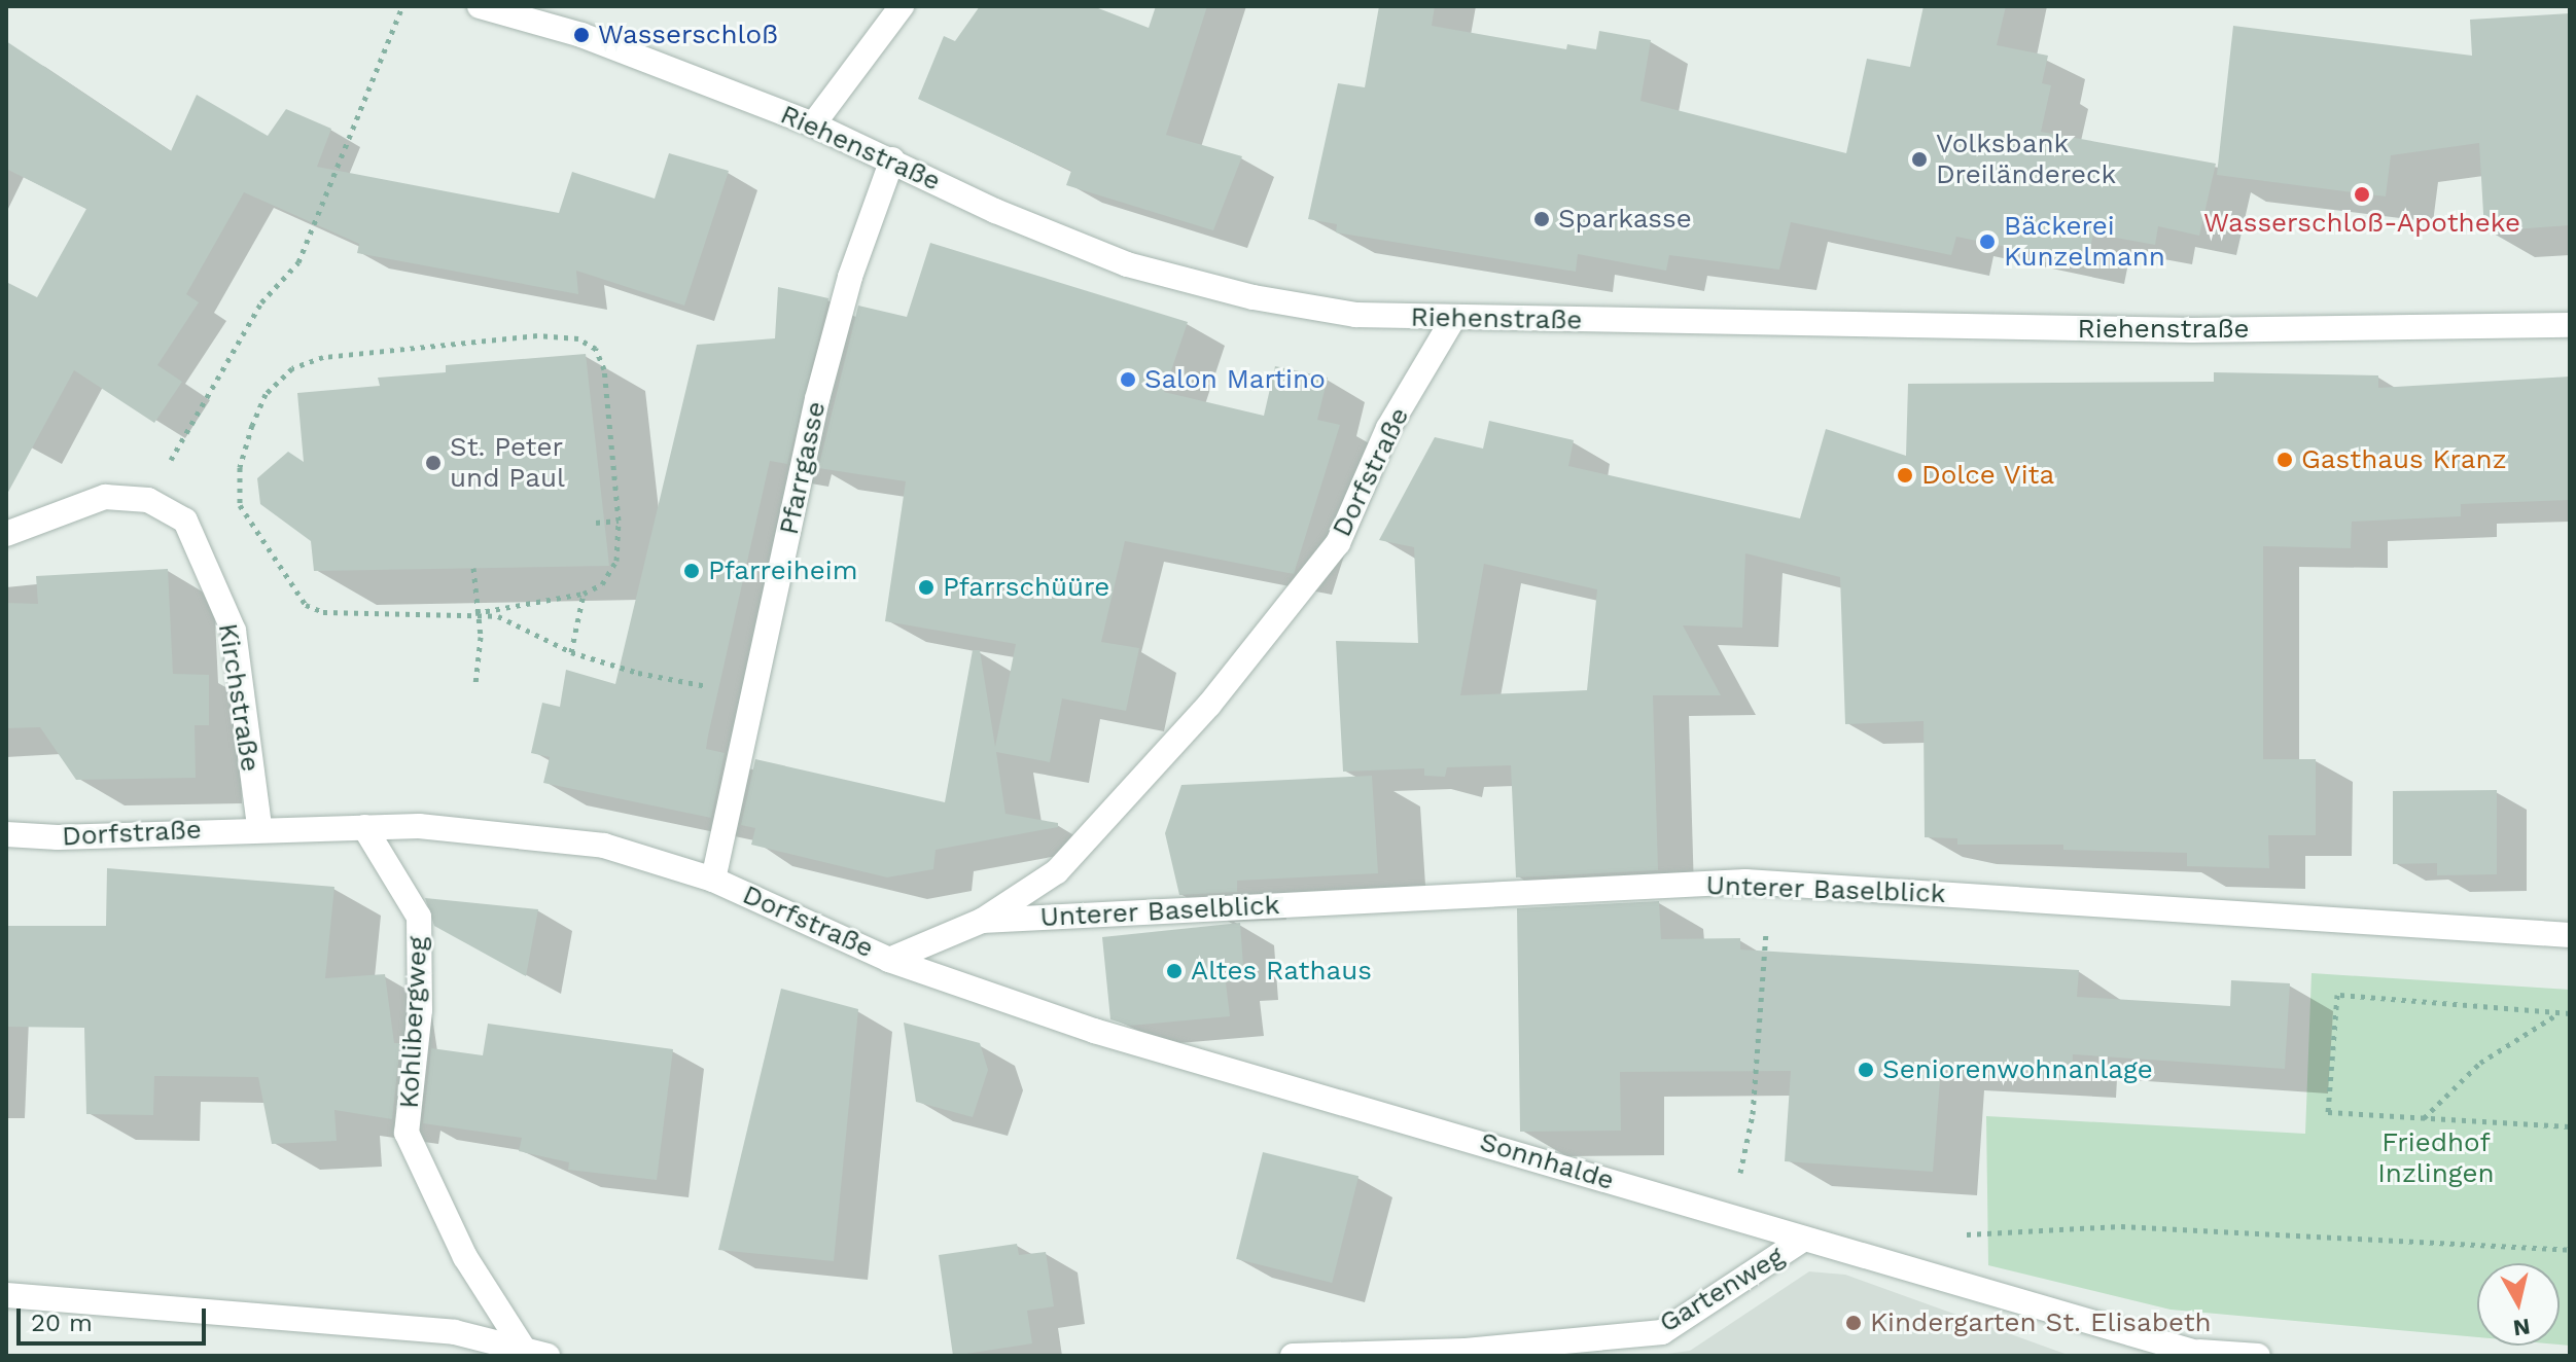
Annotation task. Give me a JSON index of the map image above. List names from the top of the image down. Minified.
{"streets":{"street":["Riehenstraße","Pfarrgasse","Dorfstraße","Kirchstraße","Unterer Baselblick","Kohlibergweg","Sonnhalde","Gartenweg"]},"crossings":[["Riehenstraße","Pfarrgasse"],["Riehenstraße","Dorfstraße"],["Pfarrgasse","Dorfstraße"],["Dorfstraße","Kirchstraße"],["Dorfstraße","Unterer Baselblick"],["Dorfstraße","Kohlibergweg"],["Dorfstraße","Sonnhalde"],["Sonnhalde","Gartenweg"]],"parks":["Friedhof Inzlingen"],"places":["Wasserschloß","Volksbank Dreiländereck","Wasserschloß-Apotheke","Sparkasse","Bäckerei Kunzelmann","Salon Martino","Gasthaus Kranz","St. Peter und Paul","Dolce Vita","Pfarreiheim","Pfarrschüüre","Altes Rathaus","Seniorenwohnanlage","Kindergarten St. Elisabeth"],"scale_bar":"20 m","north":"bottom"}
